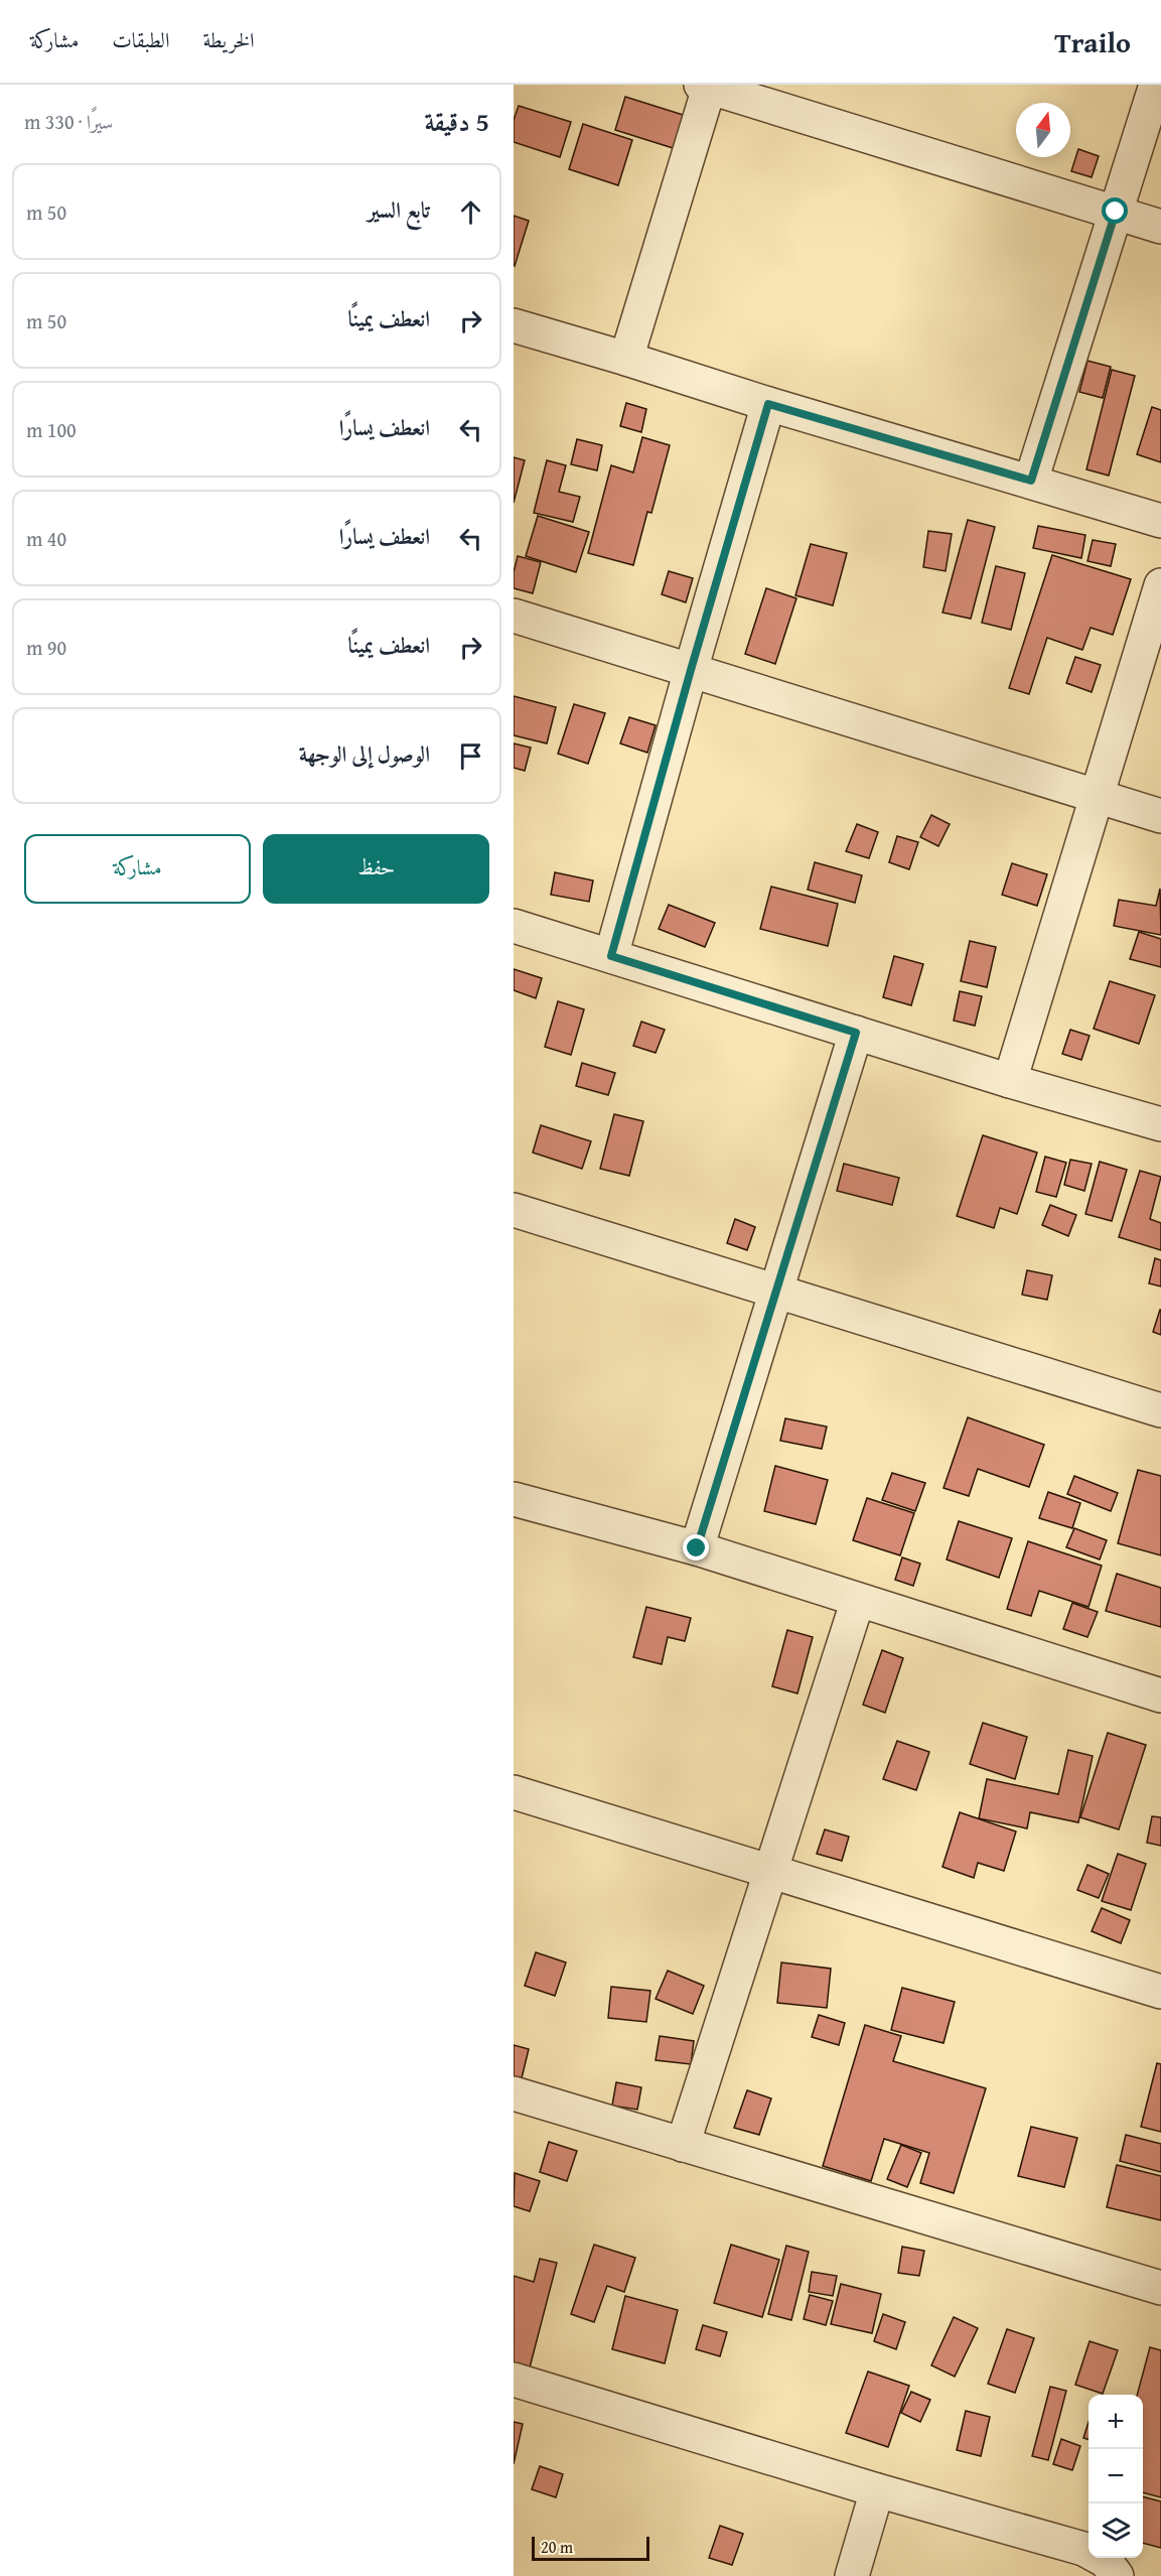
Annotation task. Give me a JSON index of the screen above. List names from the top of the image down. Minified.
{"scale_bar":"20 m","north":"top","page":{"header":"Trailo","nav":["الخريطة","الطبقات","مشاركة"],"heading":["5 دقيقة","سيرًا · 330 m"],"list":[["تابع السير","50 m"],["انعطف يمينًا","50 m"],["انعطف يسارًا","100 m"],["انعطف يسارًا","40 m"],["انعطف يمينًا","90 m"],"الوصول إلى الوجهة"],"buttons":["حفظ","مشاركة"],"map_buttons":["+","−"],"scale":"20 m"}}
